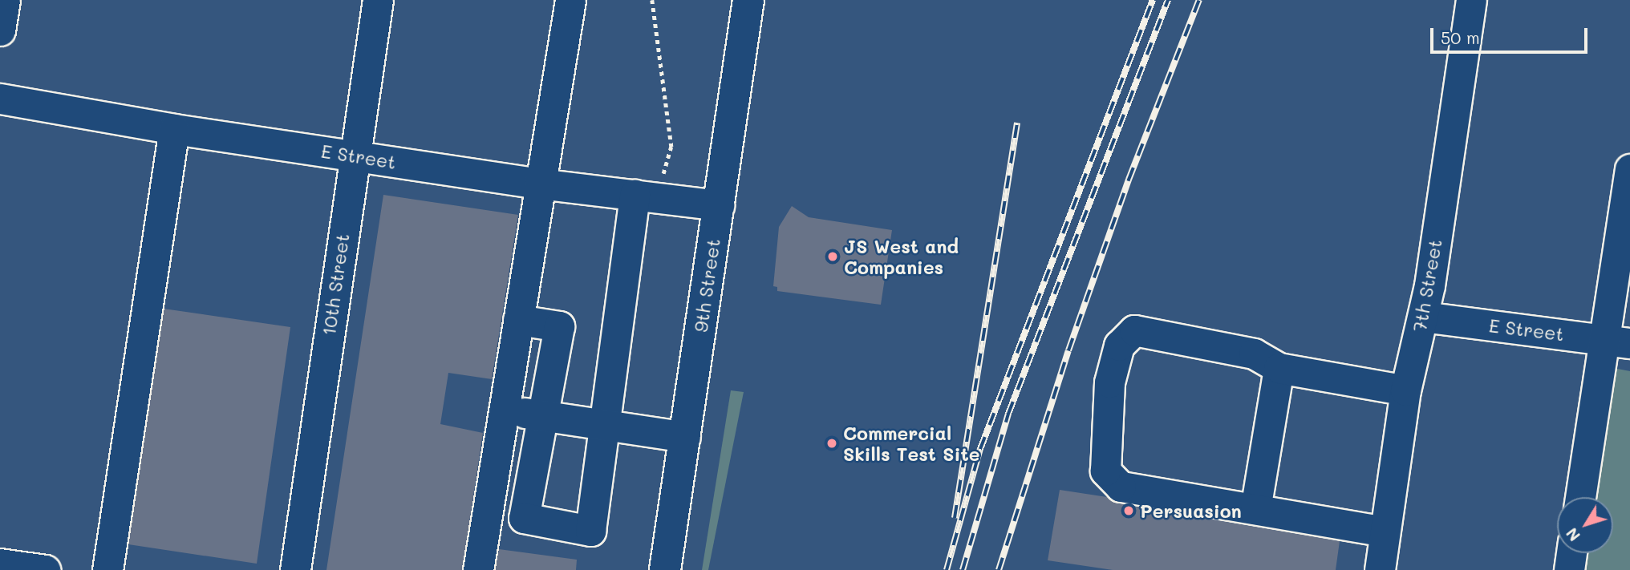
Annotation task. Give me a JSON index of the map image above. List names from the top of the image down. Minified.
{"streets":{"main road":["9th Street"],"street":["E Street","10th Street","7th Street"]},"crossings":[["E Street","10th Street"],["E Street","9th Street"],["E Street","7th Street"]],"places":["JS West and Companies","Commercial Skills Test Site","Persuasion"],"scale_bar":"50 m","north":"bottom left"}
